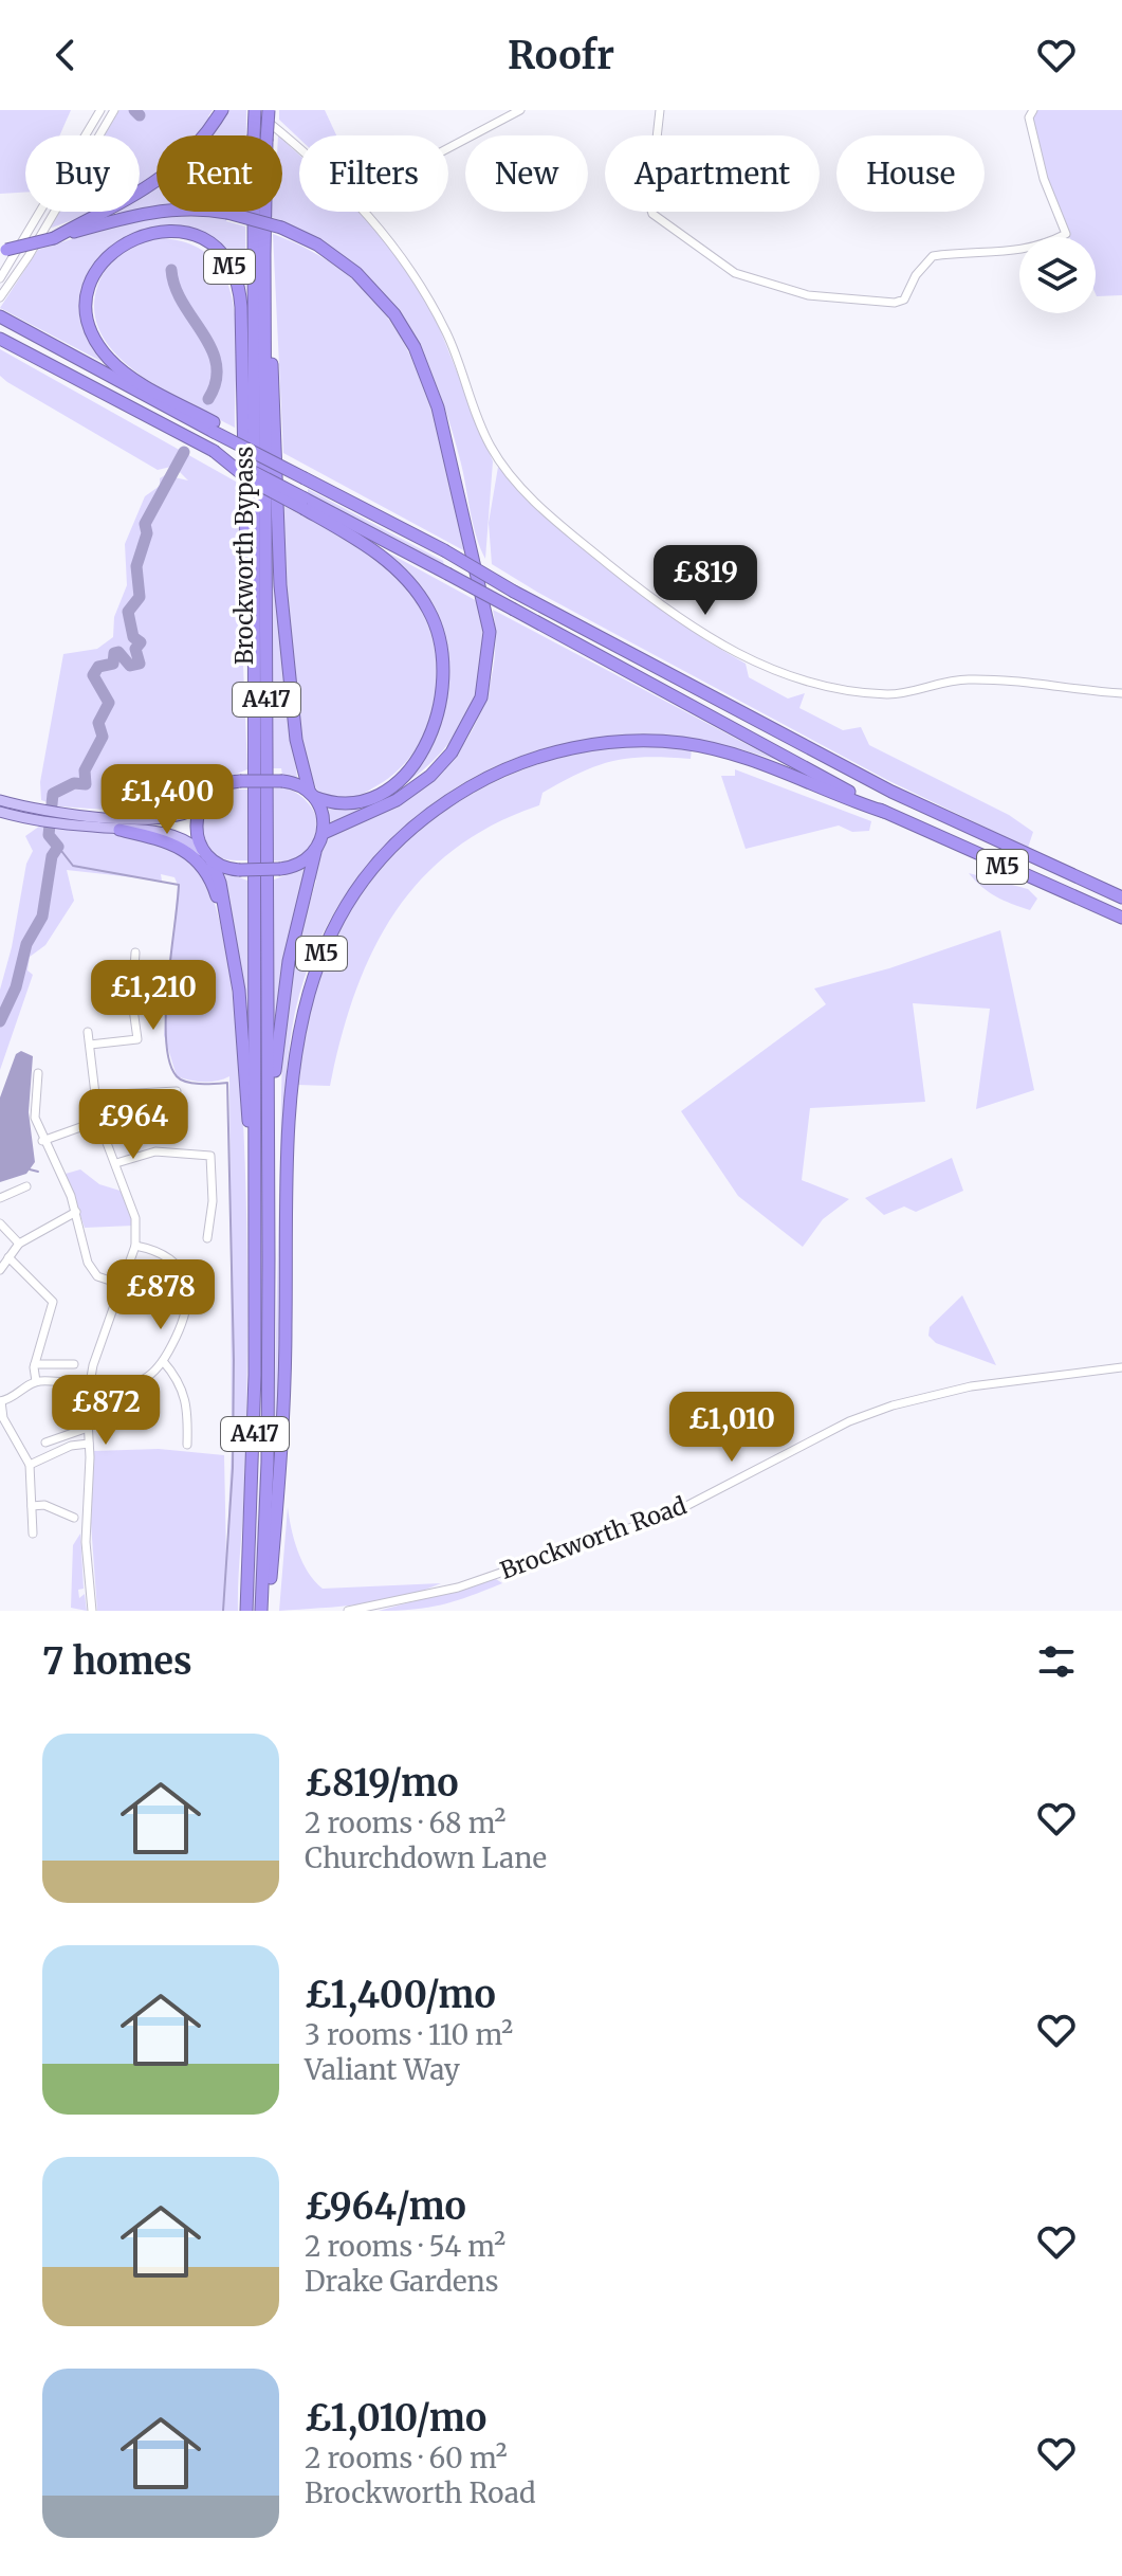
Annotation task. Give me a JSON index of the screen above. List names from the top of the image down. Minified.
{"streets":{"highway":["M5","Brockworth Bypass","A417"],"street":["Brockworth Road"]},"crossings":[["M5","Brockworth Bypass"]],"page":{"header":"Roofr","chip":["Buy","Rent","Filters","New","Apartment","House"],"price":["£819","£1,400","£1,210","£964","£878","£872","£1,010"],"heading":"7 homes","list":[{"name":"£819/mo","note":"2 rooms · 68 m² · Churchdown Lane"},{"name":"£1,400/mo","note":"3 rooms · 110 m² · Valiant Way"},{"name":"£964/mo","note":"2 rooms · 54 m² · Drake Gardens"},{"name":"£1,010/mo","note":"2 rooms · 60 m² · Brockworth Road"}]}}
